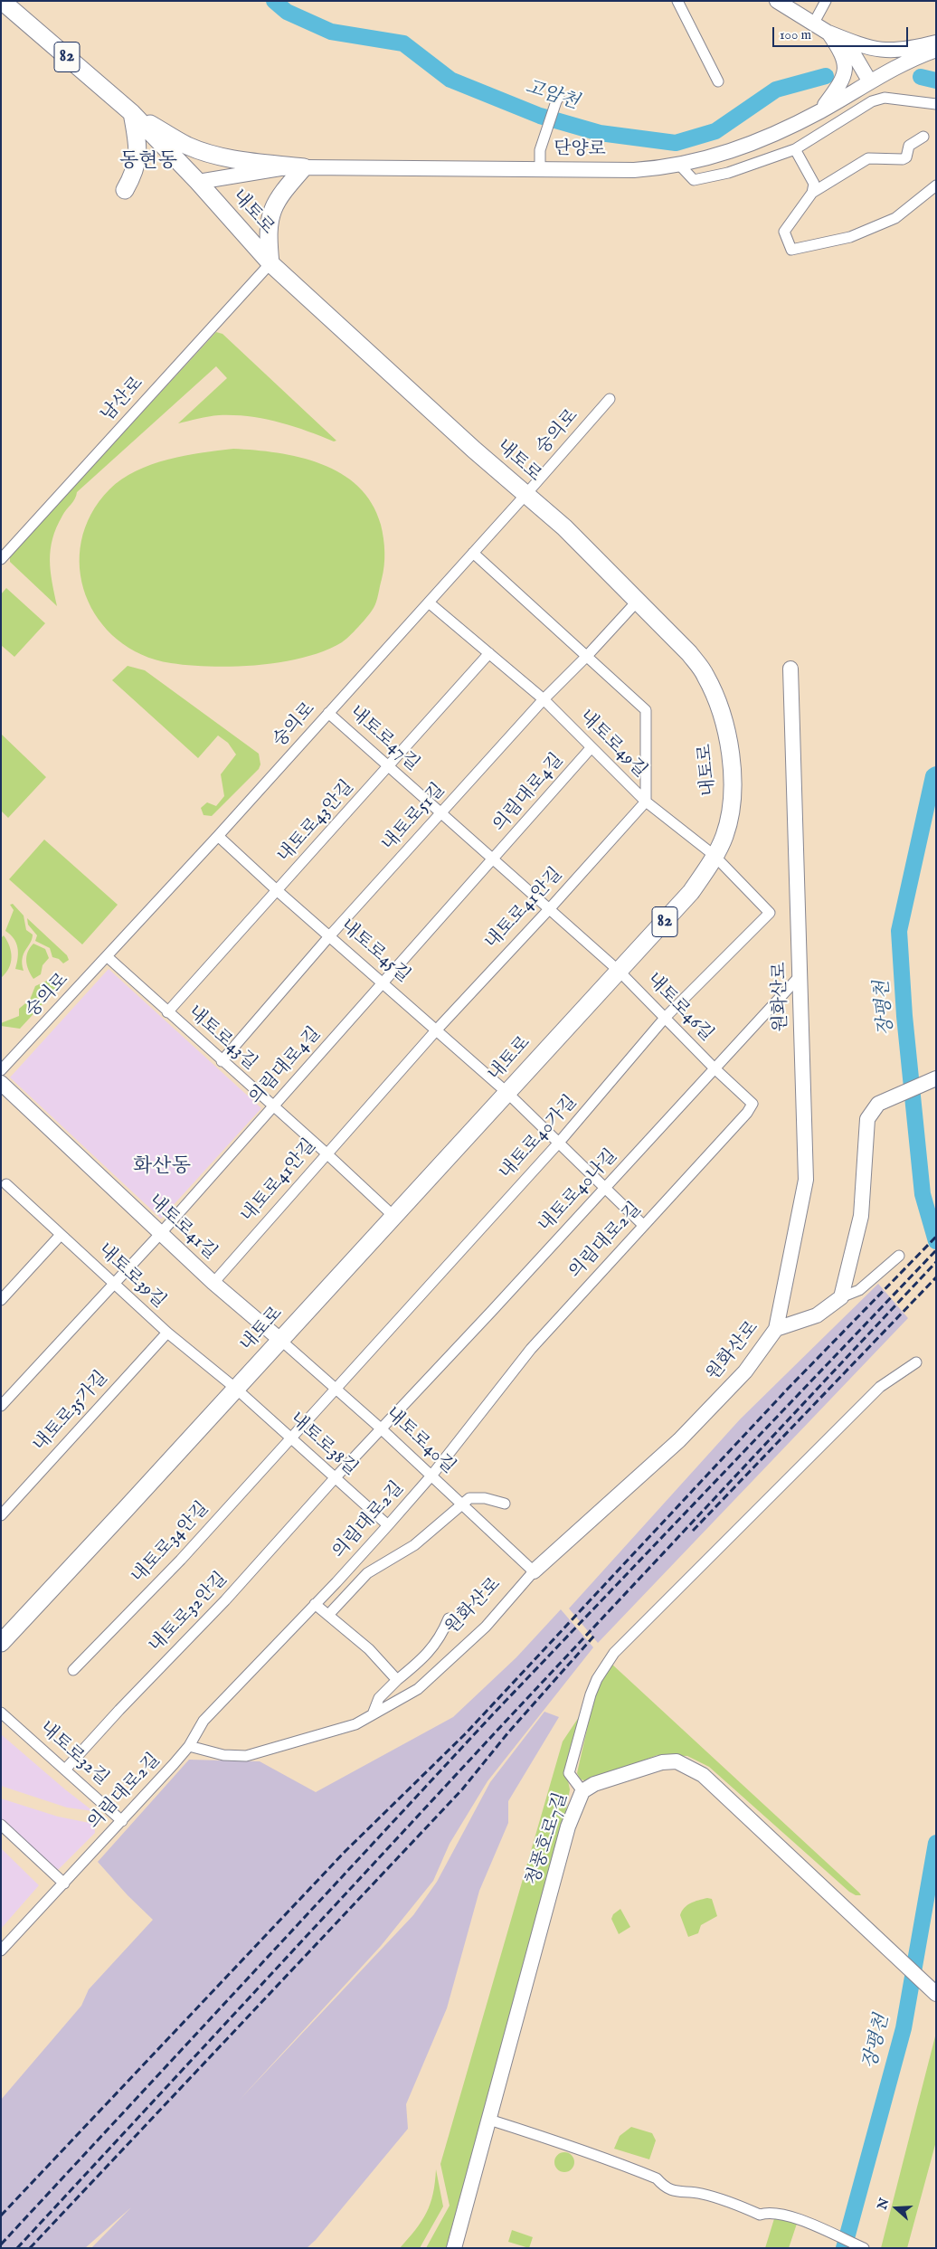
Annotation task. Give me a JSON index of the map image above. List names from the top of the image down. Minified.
{"streets":{"main road":["82","내토로"],"street":["단양로","남산로","숭의로","내토로47길","내토로49길","의림대로4길","내토로51길","내토로43안길","내토로41안길","내토로45길","원화산로","내토로46길","내토로43길","내토로40가길","내토로40나길","내토로41길","의림대로2길","내토로39길","내토로35가길","내토로40길","내토로38길","내토로34안길","내토로32안길","내토로32길","청풍호로7길"]},"crossings":[["단양로","내토로"],["내토로","남산로"],["내토로","숭의로"],["내토로","내토로47길"],["내토로","내토로49길"],["내토로","내토로51길"],["내토로","내토로45길"],["내토로","내토로46길"],["내토로","내토로43길"],["내토로","내토로41길"],["내토로","내토로39길"],["내토로","내토로40길"],["내토로","내토로38길"],["숭의로","내토로47길"],["숭의로","내토로49길"],["숭의로","내토로45길"],["숭의로","내토로43길"],["내토로47길","의림대로4길"],["내토로47길","내토로51길"],["내토로47길","내토로43안길"],["내토로47길","내토로41안길"],["내토로47길","내토로46길"],["내토로49길","의림대로4길"],["내토로49길","내토로51길"],["내토로49길","내토로43안길"],["내토로49길","내토로41안길"],["내토로49길","내토로40가길"],["의림대로4길","내토로45길"],["의림대로4길","내토로43길"],["의림대로4길","내토로41길"],["의림대로4길","내토로39길"],["내토로51길","내토로45길"],["내토로51길","내토로43길"],["내토로43안길","내토로45길"],["내토로43안길","내토로43길"],["내토로41안길","내토로45길"],["내토로41안길","내토로43길"],["내토로41안길","내토로41길"],["내토로45길","내토로40가길"],["내토로45길","내토로40나길"],["내토로45길","의림대로2길"],["원화산로","내토로40나길"],["원화산로","의림대로2길"],["원화산로","내토로40길"],["내토로46길","내토로40가길"],["내토로46길","내토로40나길"],["내토로46길","의림대로2길"],["내토로40가길","내토로40길"],["내토로40가길","내토로38길"],["내토로40가길","내토로34안길"],["내토로40나길","내토로40길"],["내토로40나길","내토로38길"],["내토로40나길","내토로32안길"],["내토로41길","내토로40길"],["의림대로2길","내토로40길"],["의림대로2길","내토로38길"],["의림대로2길","내토로32길"],["내토로39길","내토로35가길"],["내토로39길","내토로38길"],["내토로38길","내토로34안길"],["내토로38길","내토로32안길"],["내토로32안길","내토로32길"]],"districts":["동현동","화산동"],"water":["고암천","장평천"],"scale_bar":"100 m","north":"left"}
